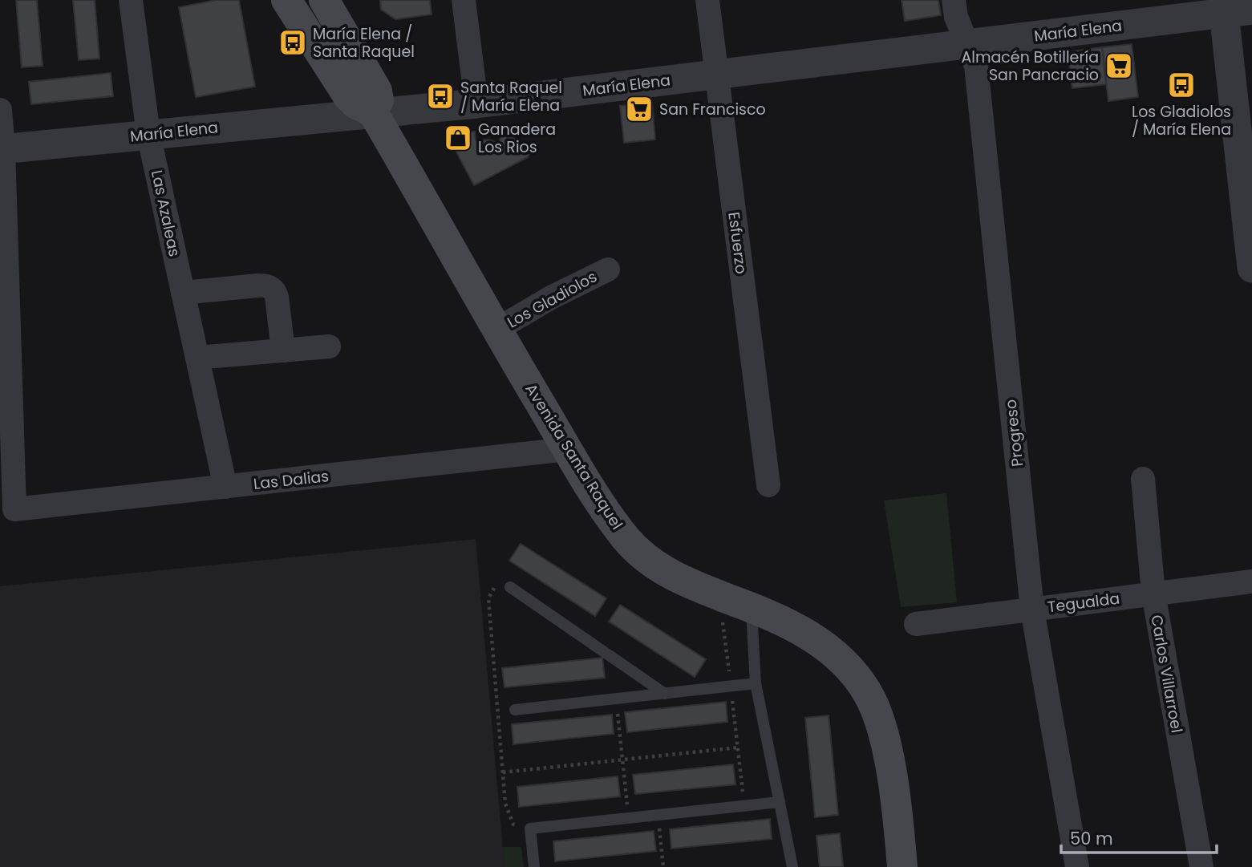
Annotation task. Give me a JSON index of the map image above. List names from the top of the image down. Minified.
{"streets":{"main road":["Avenida Santa Raquel"],"street":["María Elena","Las Azaleas","Esfuerzo","Los Gladiolos","Progreso","Las Dalias","Tegualda","Carlos Villarroel"]},"crossings":[["María Elena","Las Azaleas"],["María Elena","Esfuerzo"],["María Elena","Progreso"],["María Elena","Avenida Santa Raquel"],["María Elena","Las Dalias"],["Las Azaleas","Las Dalias"],["Los Gladiolos","Avenida Santa Raquel"],["Progreso","Tegualda"],["Avenida Santa Raquel","Las Dalias"],["Tegualda","Carlos Villarroel"]],"places":{"bus stop":["María Elena / Santa Raquel","Los Gladiolos / María Elena","Santa Raquel / María Elena"],"supermarket":["Almacén Botillería San Pancracio","San Francisco"],"shop":["Ganadera Los Rios"]},"scale_bar":"50 m"}
